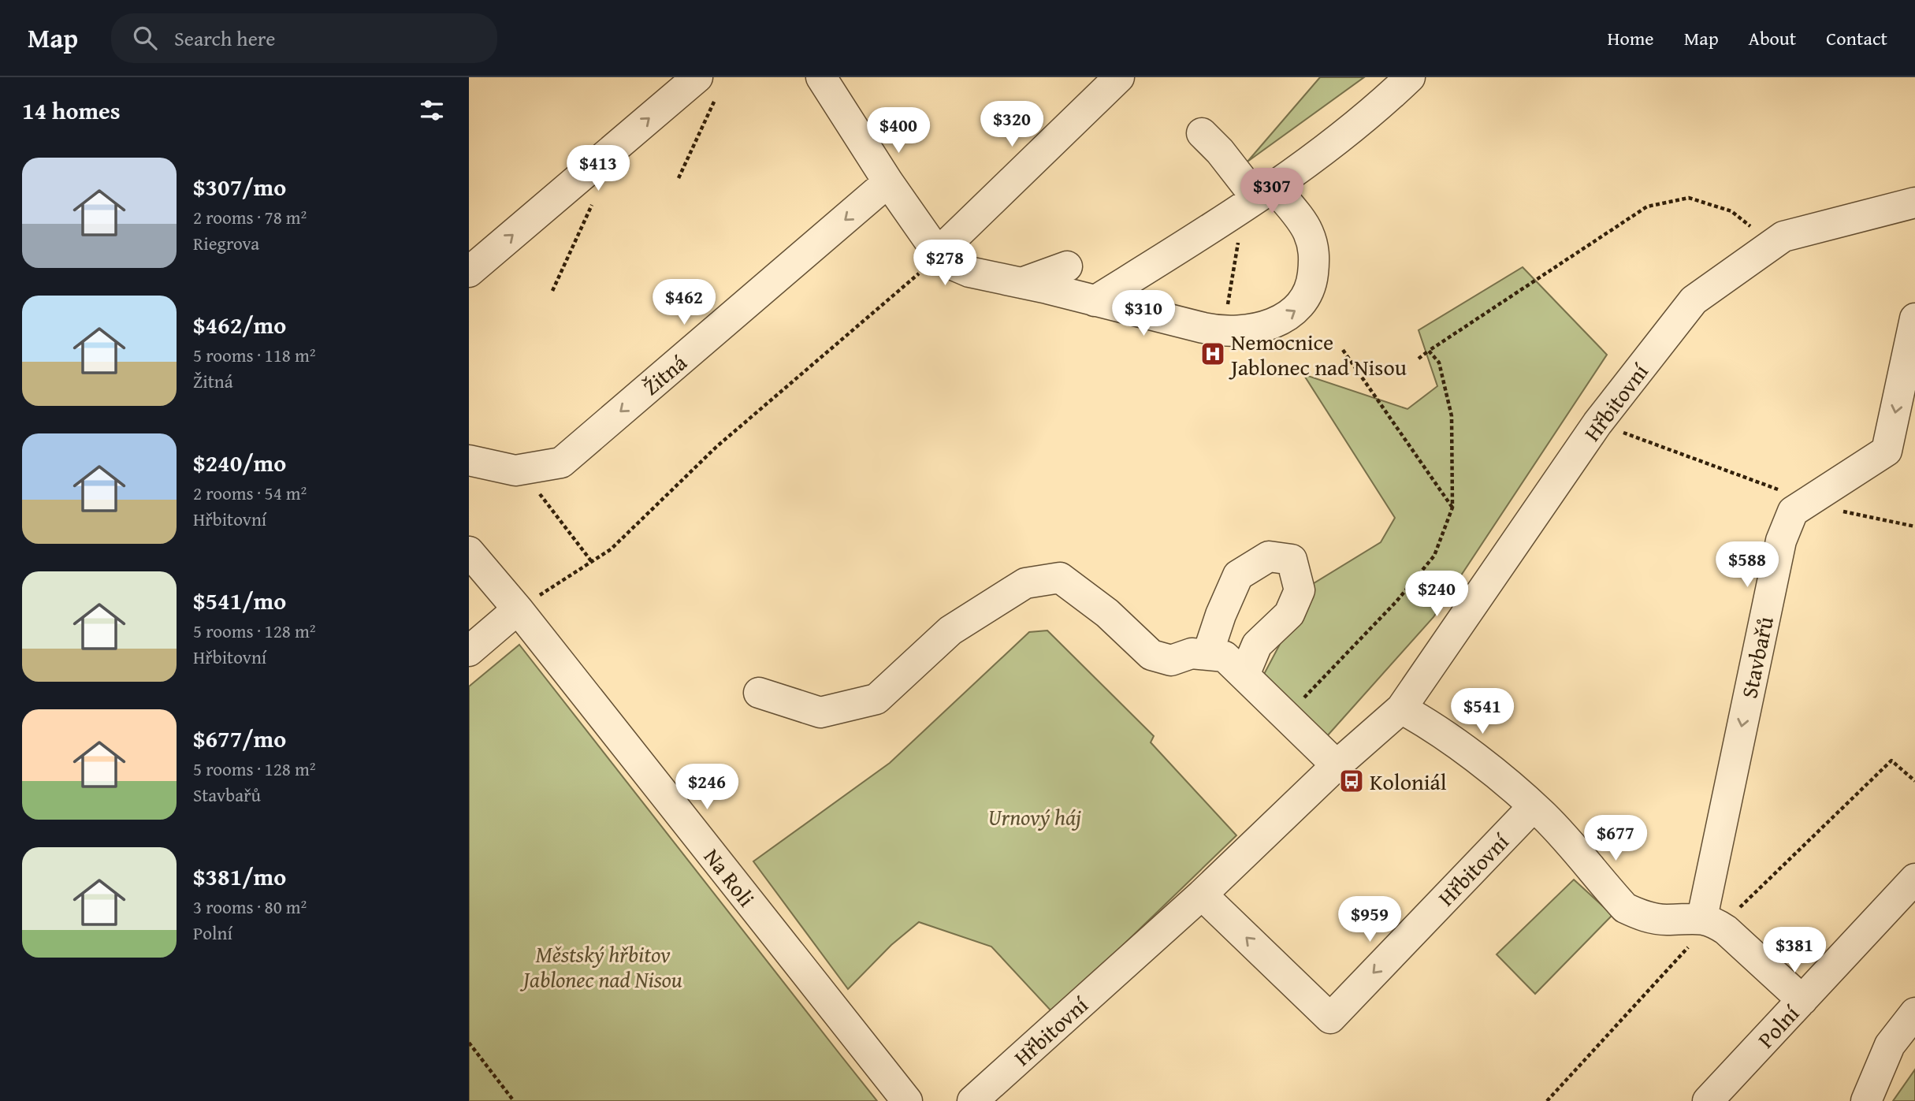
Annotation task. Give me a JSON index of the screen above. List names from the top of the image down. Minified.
{"streets":{"street":["Žitná","Hřbitovní","Stavbařů","Na Roli","Polní"]},"one_way":["Stavbařů"],"parks":["Urnový háj","Městský hřbitov Jablonec nad Nisou"],"places":{"hospital":["Nemocnice Jablonec nad Nisou"],"bus stop":["Koloniál"]},"page":{"header":"Map","search":"Search here","nav":["Home","Map","About","Contact"],"heading":"14 homes","price":["$320","$400","$413","$307","$278","$462","$310","$588","$240","$541","$246","$677","$959","$381"],"list":[{"name":"$307/mo","note":"2 rooms · 78 m² · Riegrova"},{"name":"$462/mo","note":"5 rooms · 118 m² · Žitná"},{"name":"$240/mo","note":"2 rooms · 54 m² · Hřbitovní"},{"name":"$541/mo","note":"5 rooms · 128 m² · Hřbitovní"},{"name":"$677/mo","note":"5 rooms · 128 m² · Stavbařů"},{"name":"$381/mo","note":"3 rooms · 80 m² · Polní"}]}}
